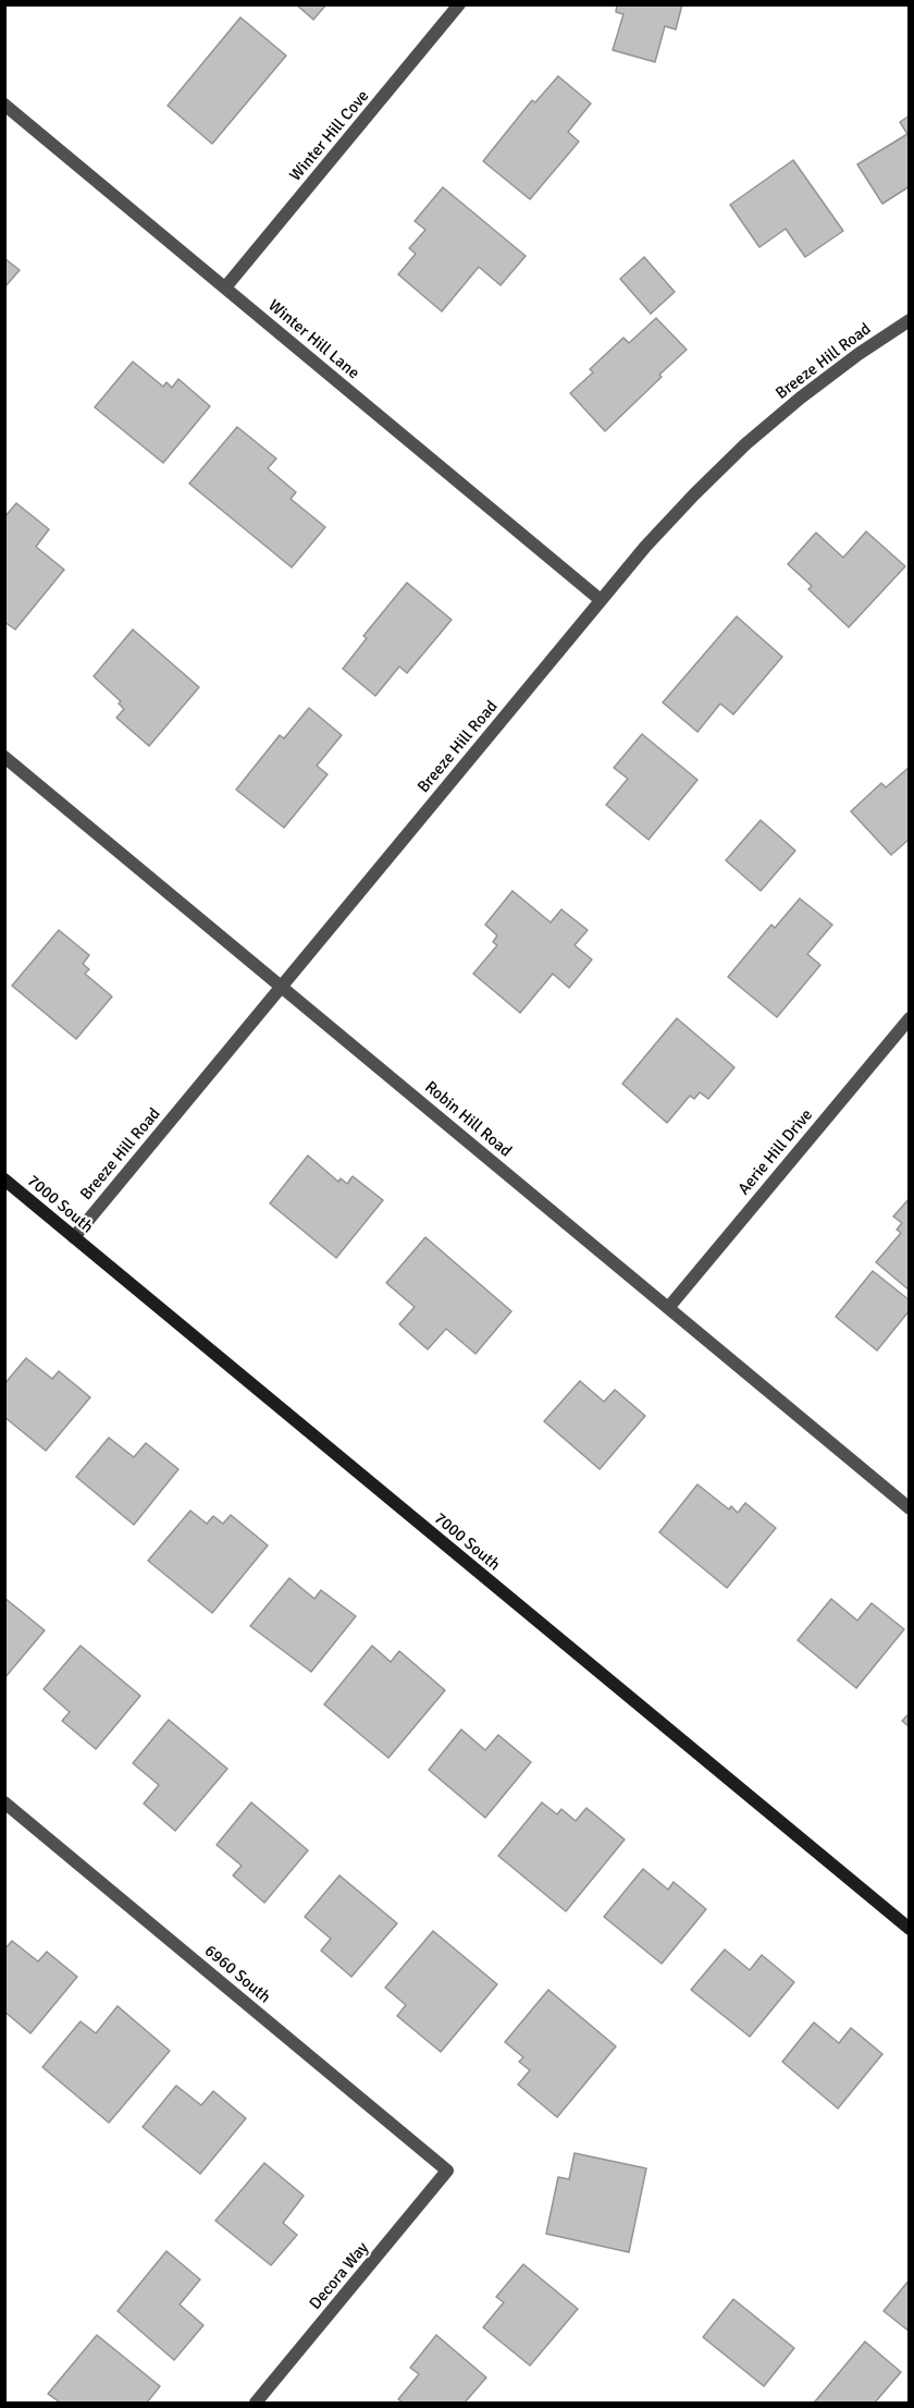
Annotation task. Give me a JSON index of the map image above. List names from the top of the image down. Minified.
{"streets":{"street":["Winter Hill Cove","Winter Hill Lane","Breeze Hill Road","Robin Hill Road","Aerie Hill Drive","7000 South","6960 South","Decora Way"]},"crossings":[["Winter Hill Cove","Winter Hill Lane"],["Winter Hill Lane","Breeze Hill Road"],["Breeze Hill Road","Robin Hill Road"],["Breeze Hill Road","7000 South"],["Robin Hill Road","Aerie Hill Drive"],["6960 South","Decora Way"]]}
